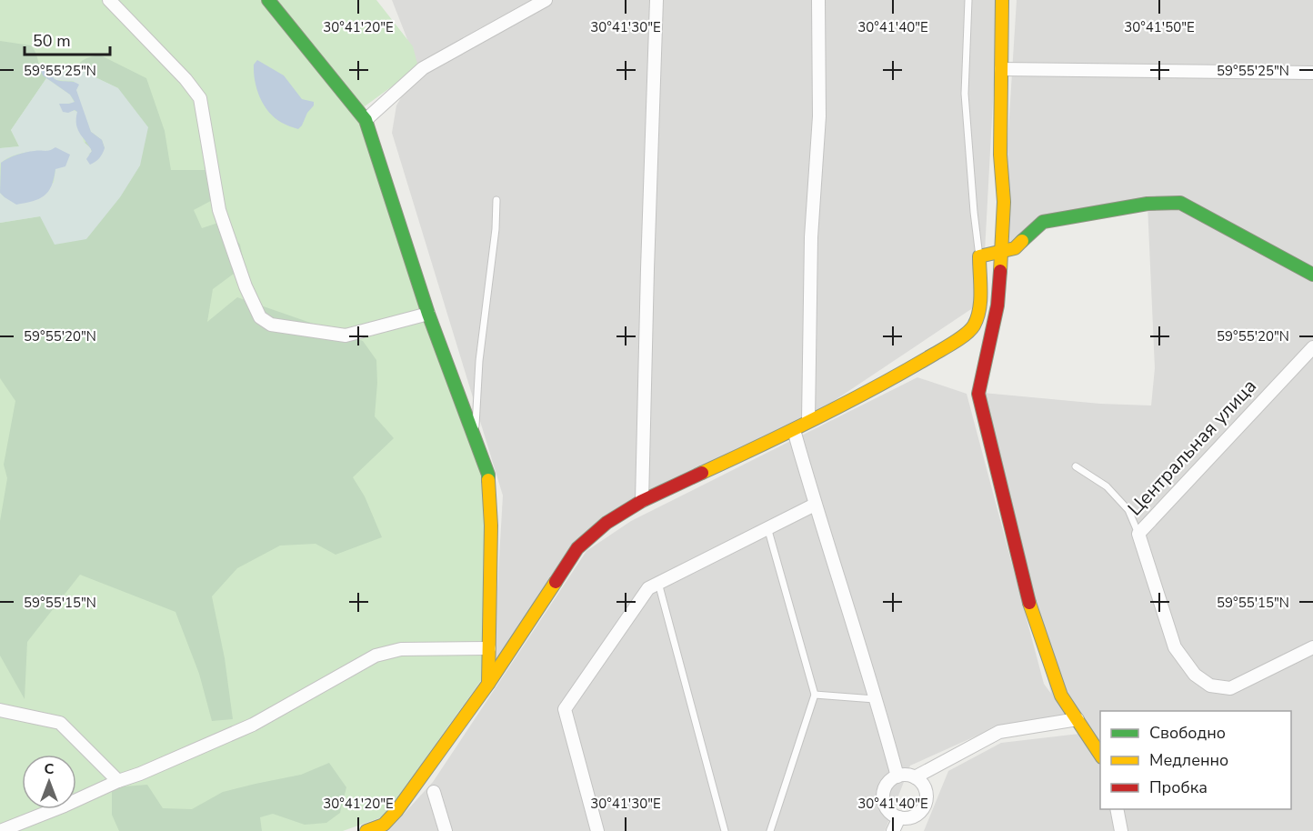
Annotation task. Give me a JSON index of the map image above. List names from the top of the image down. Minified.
{"streets":{"street":["Центральная улица"]},"legend":["Свободно","Медленно","Пробка"],"scale_bar":"50 m","north":"top","coordinates":["30°41'20\"E","30°41'30\"E","30°41'40\"E","30°41'50\"E","59°55'25\"N","59°55'20\"N","59°55'15\"N"]}
